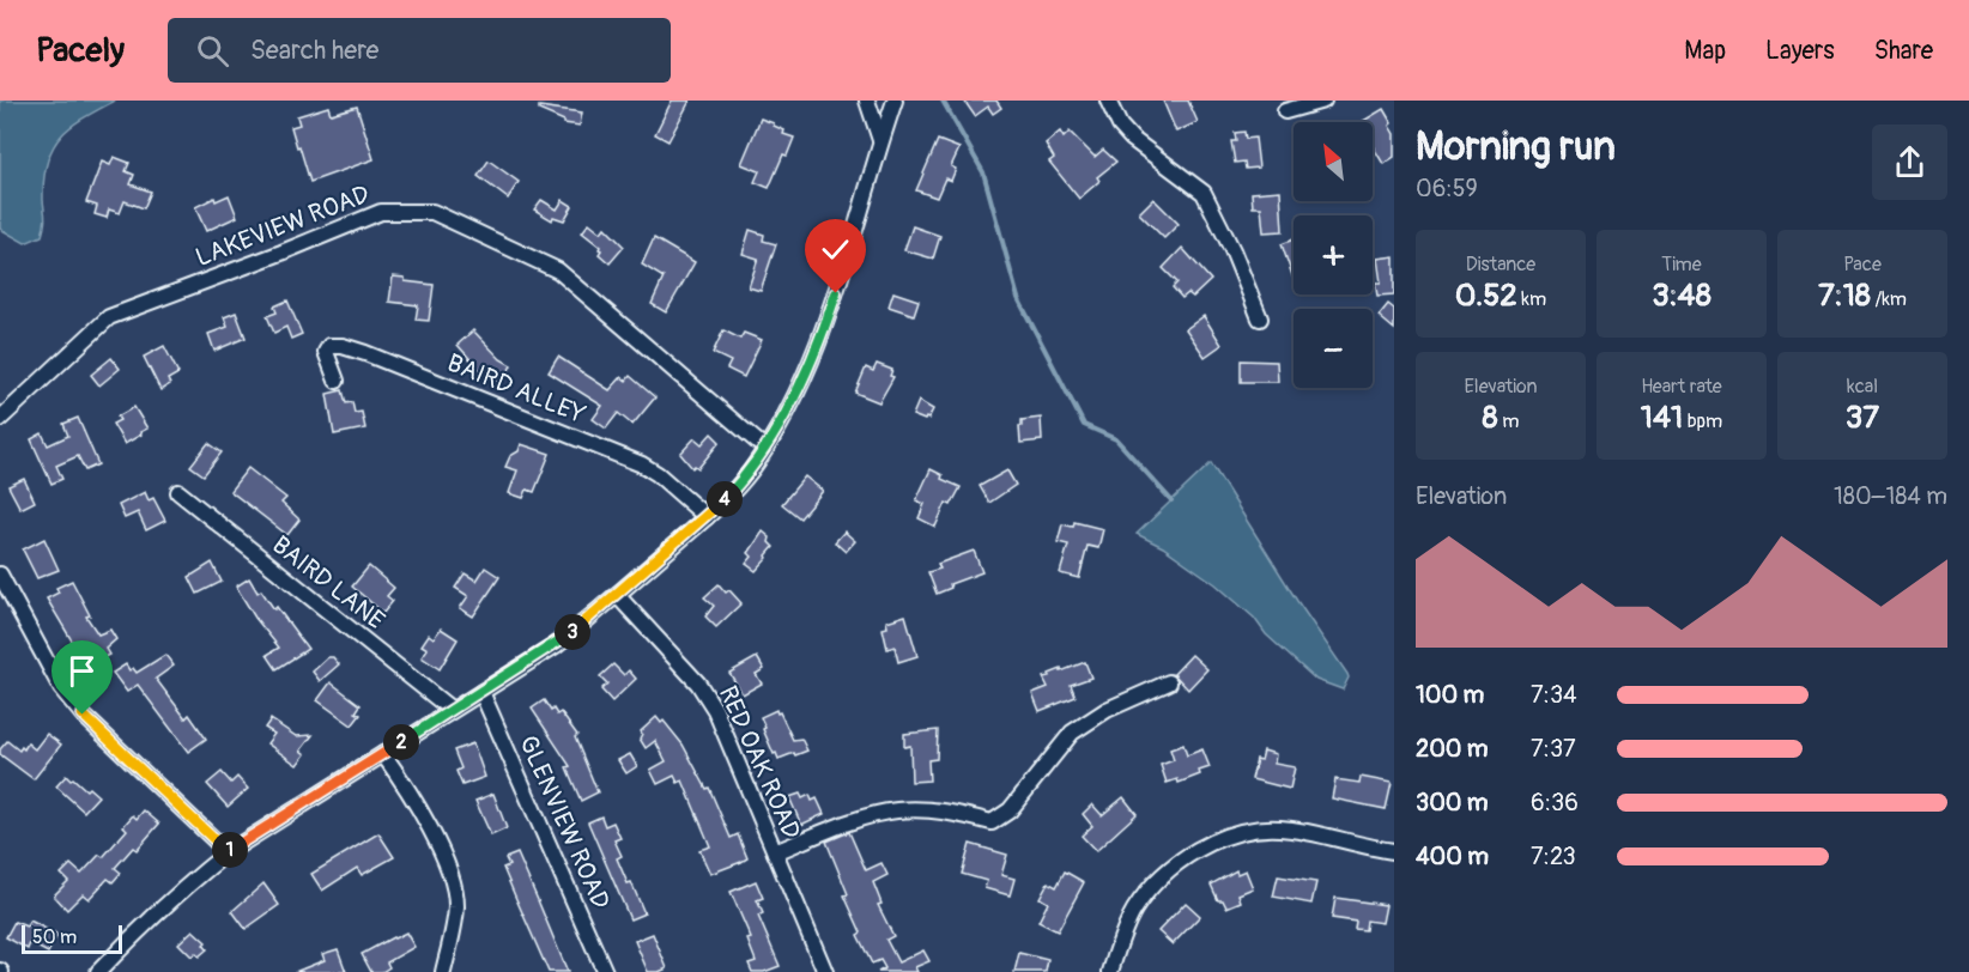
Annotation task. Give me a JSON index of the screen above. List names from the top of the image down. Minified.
{"streets":{"street":["LAKEVIEW ROAD","BAIRD ALLEY","BAIRD LANE","RED OAK ROAD","GLENVIEW ROAD"]},"scale_bar":"50 m","north":"top left","page":{"header":"Pacely","search":"Search here","nav":["Map","Layers","Share"],"heading":["Morning run","06:59"],"map_buttons":["+","−"],"stats":[["Distance","0.52 km"],["Time","3:48"],["Pace","7:18 /km"],["Elevation","8 m"],["Heart rate","141 bpm"],["kcal","37"]],"chart":["Elevation","180–184 m"],"pins":["4","3","2","1"],"list":[{"name":"100 m","note":"7:34"},{"name":"200 m","note":"7:37"},{"name":"300 m","note":"6:36"},{"name":"400 m","note":"7:23"}],"scale":"50 m"}}
